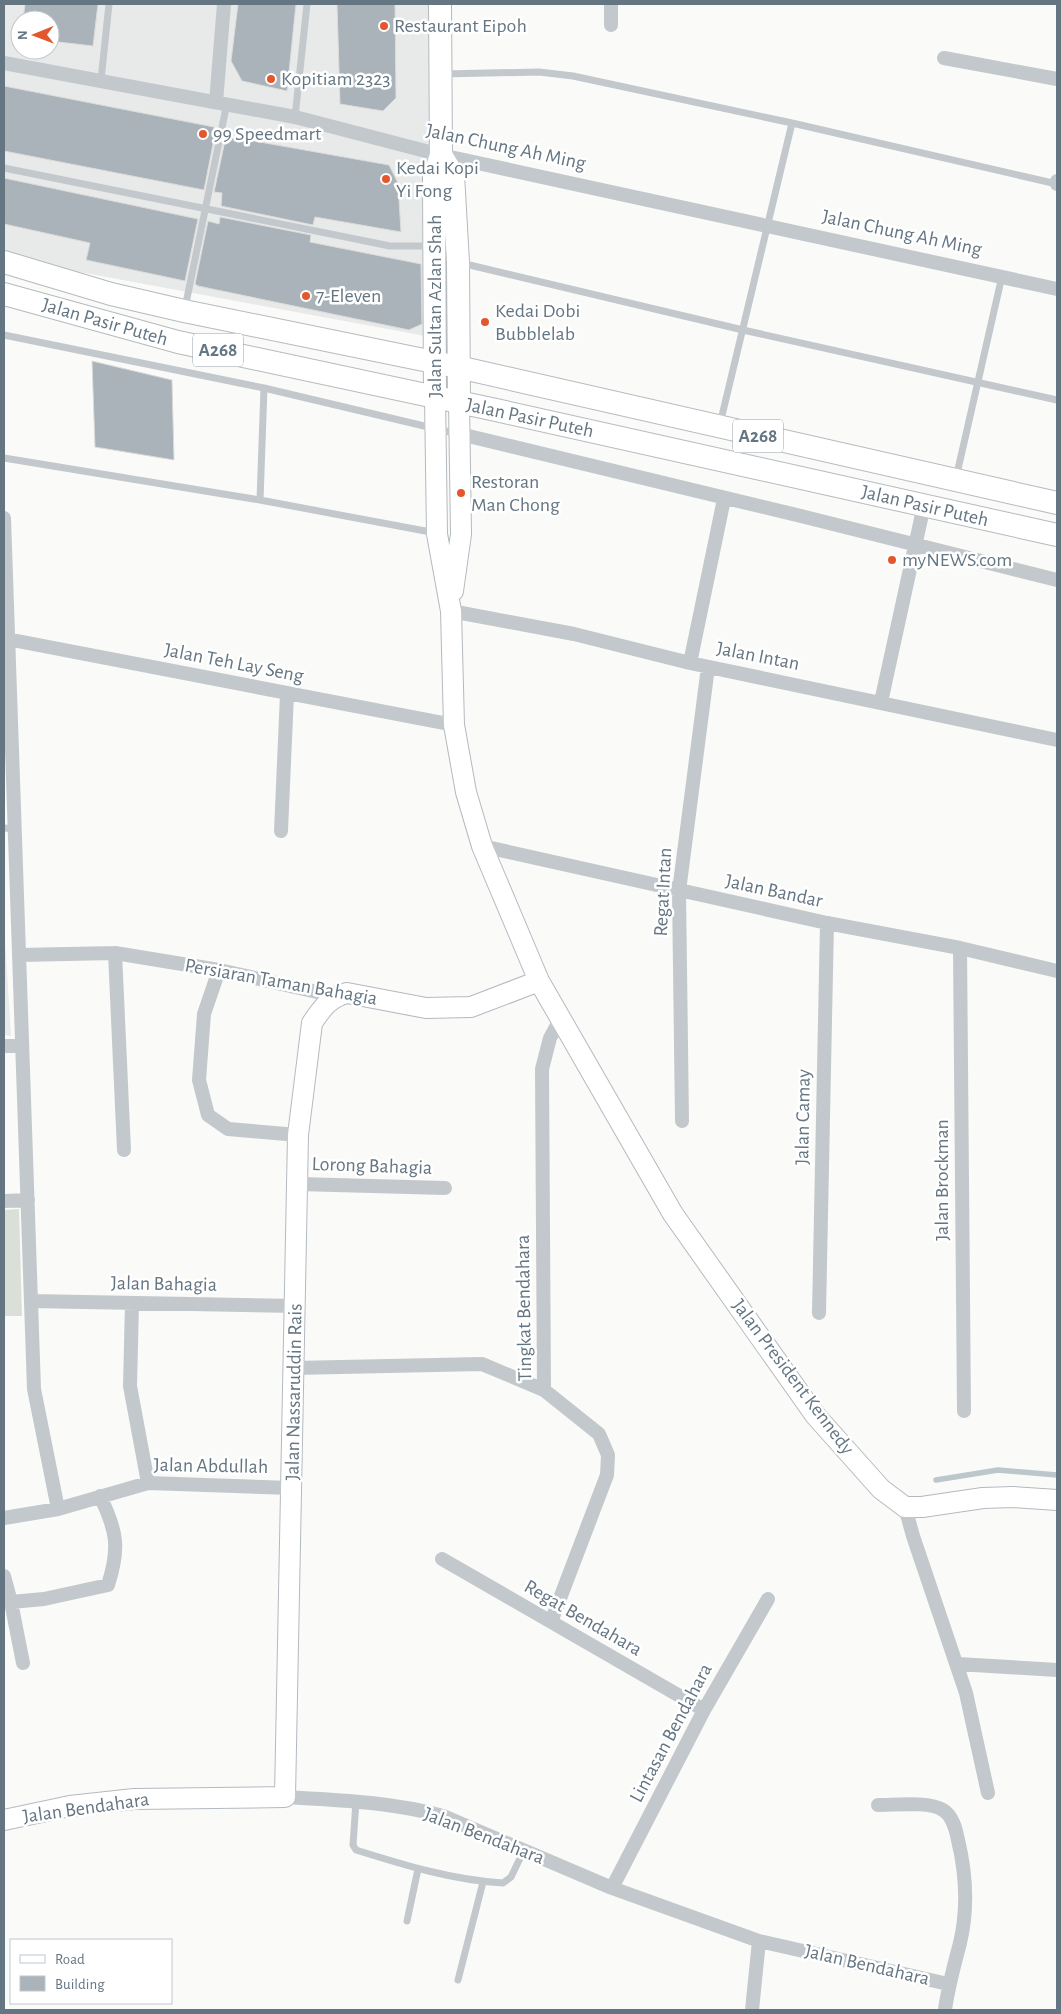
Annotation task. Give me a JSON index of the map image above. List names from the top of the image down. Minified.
{"streets":{"main road":["Jalan Sultan Azlan Shah","Jalan Pasir Puteh","A268","Persiaran Taman Bahagia","Jalan President Kennedy","Jalan Nassaruddin Rais","Jalan Bendahara"],"street":["Jalan Chung Ah Ming","Jalan Intan","Jalan Teh Lay Seng","Jalan Bandar","Regat Intan","Jalan Camay","Lorong Bahagia","Jalan Brockman","Jalan Bahagia","Tingkat Bendahara","Jalan Abdullah","Regat Bendahara","Lintasan Bendahara"]},"crossings":[["Jalan Chung Ah Ming","Jalan Sultan Azlan Shah"],["Jalan Sultan Azlan Shah","Jalan Pasir Puteh"],["Jalan Intan","Regat Intan"],["Jalan Bandar","Regat Intan"],["Jalan Bandar","Jalan Camay"],["Jalan Bandar","Jalan Brockman"],["Persiaran Taman Bahagia","Jalan President Kennedy"],["Persiaran Taman Bahagia","Jalan Nassaruddin Rais"],["Lorong Bahagia","Jalan Nassaruddin Rais"],["Jalan Bahagia","Jalan Nassaruddin Rais"],["Tingkat Bendahara","Jalan President Kennedy"],["Tingkat Bendahara","Regat Bendahara"],["Jalan Nassaruddin Rais","Jalan Abdullah"],["Jalan Nassaruddin Rais","Jalan Bendahara"],["Regat Bendahara","Lintasan Bendahara"],["Lintasan Bendahara","Jalan Bendahara"]],"places":["Restaurant Eipoh","Kopitiam 2323","99 Speedmart","Kedai Kopi Yi Fong","7-Eleven","Kedai Dobi Bubblelab","Restoran Man Chong","myNEWS.com"],"legend":["Road","Building"],"north":"left"}
